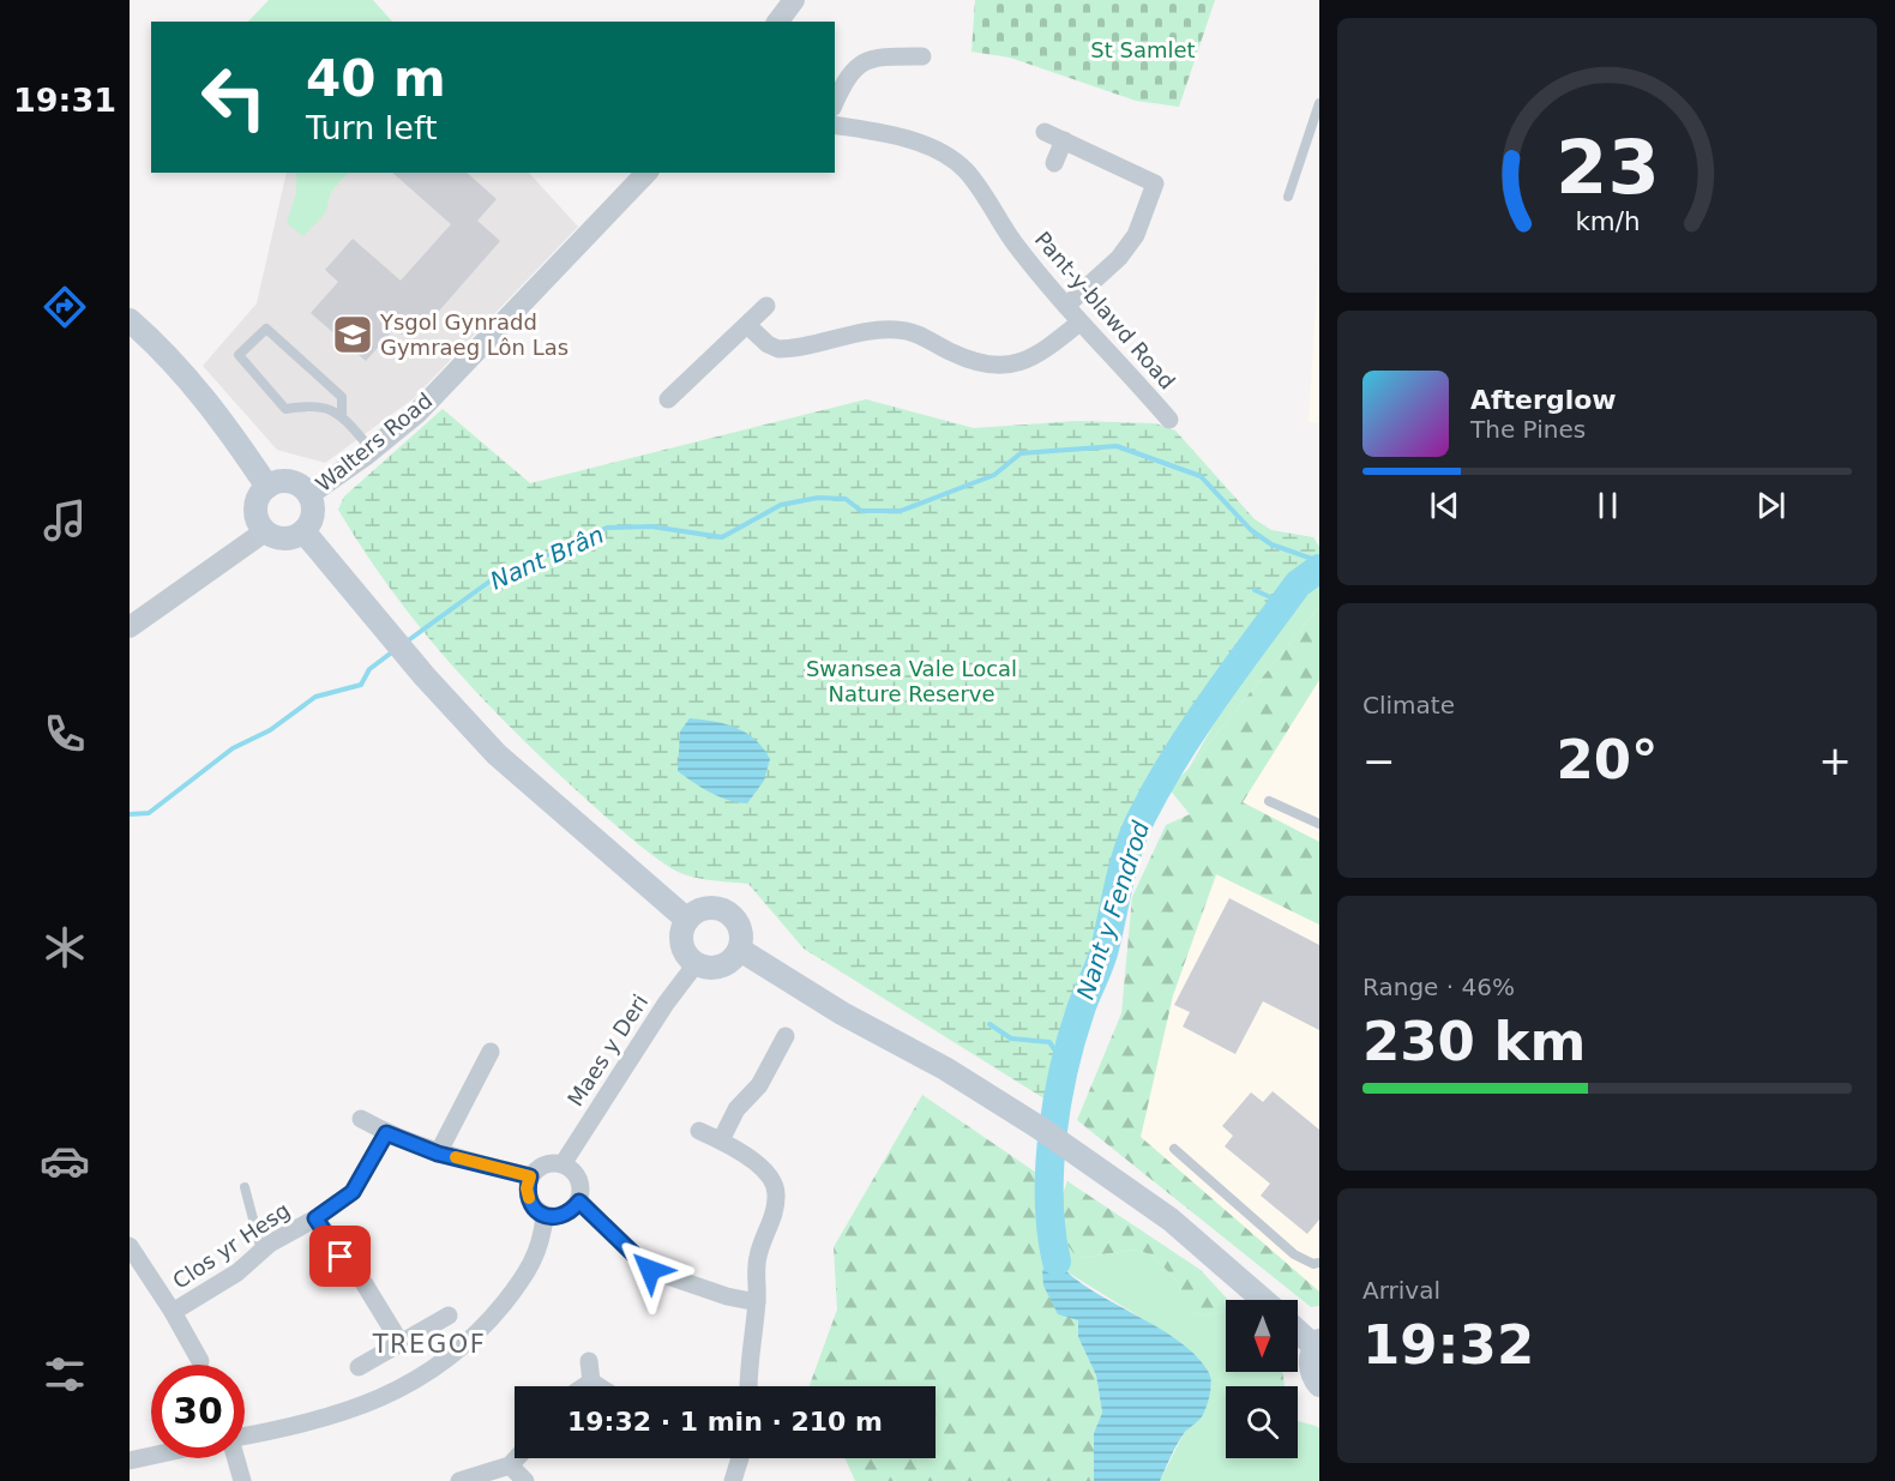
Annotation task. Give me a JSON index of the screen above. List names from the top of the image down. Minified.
{"streets":{"street":["Pant-y-blawd Road","Walters Road","Maes y Deri","Clos yr Hesg"]},"districts":["TREGOF"],"water":["Nant Brân","Nant y Fendrod"],"parks":["St Samlet","Swansea Vale Local Nature Reserve"],"places":{"school or university":["Ysgol Gynradd Gymraeg Lôn Las"]},"north":"bottom","page":{"tabs":"19:31","turn":["40 m","Turn left"],"song":["Afterglow","The Pines"],"tile":["Climate",["Range · 46%","230 km"],["Arrival","19:32"]],"heat":["−","20°","+"],"limit":"30","trip":"19:32 · 1 min · 210 m","gauge":["23","km/h"]}}
